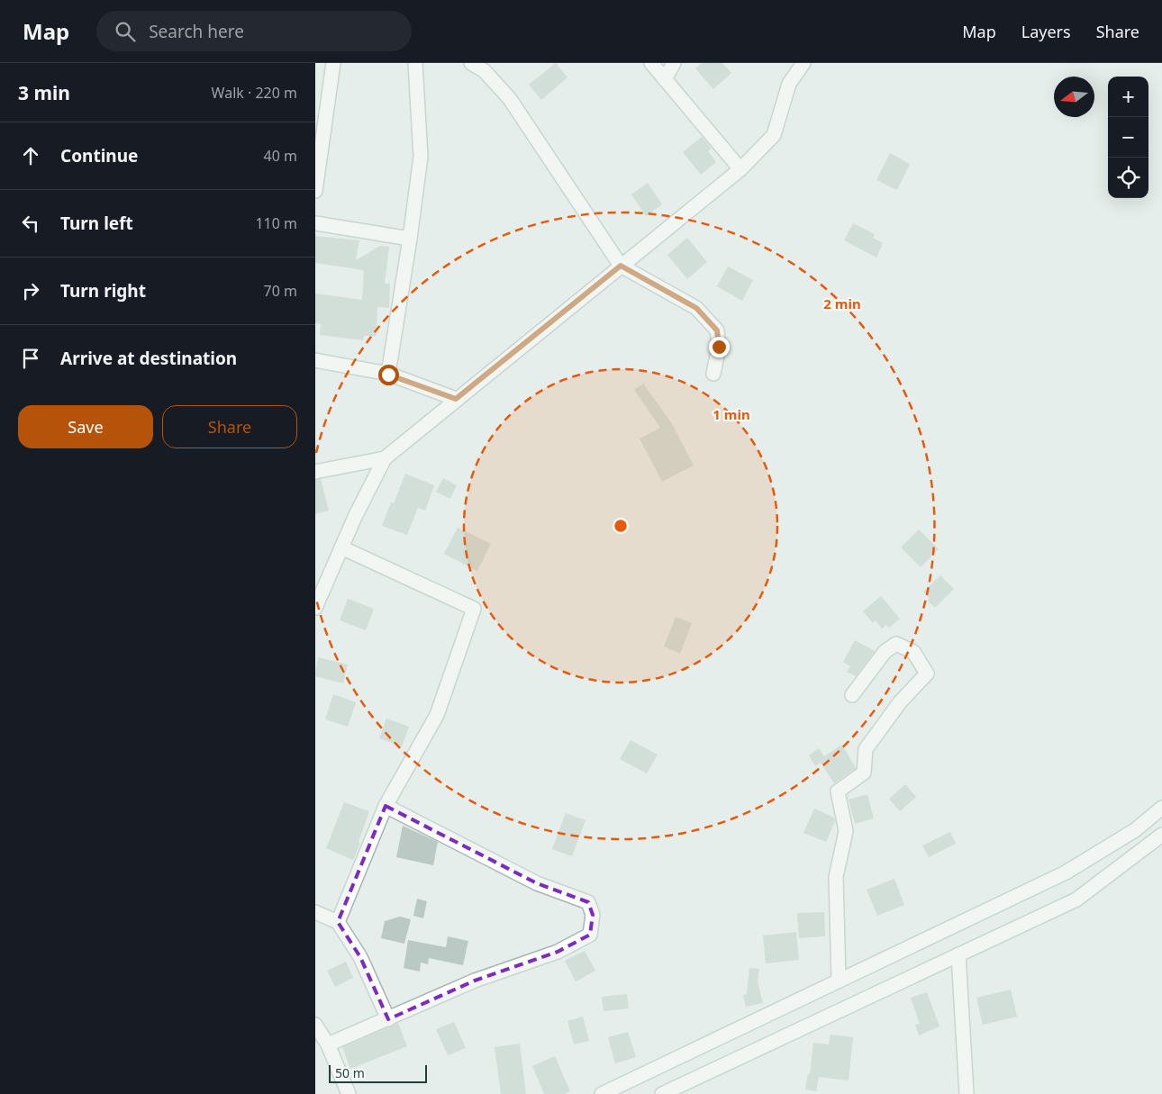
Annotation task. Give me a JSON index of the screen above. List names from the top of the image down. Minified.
{"scale_bar":"50 m","north":"left","page":{"header":"Map","search":"Search here","nav":["Map","Layers","Share"],"heading":["3 min","Walk · 220 m"],"map_buttons":["+","−"],"list":[["Continue","40 m"],["Turn left","110 m"],["Turn right","70 m"],"Arrive at destination"],"buttons":["Save","Share"],"scale":"50 m"},"rings":["2 min","1 min"]}
